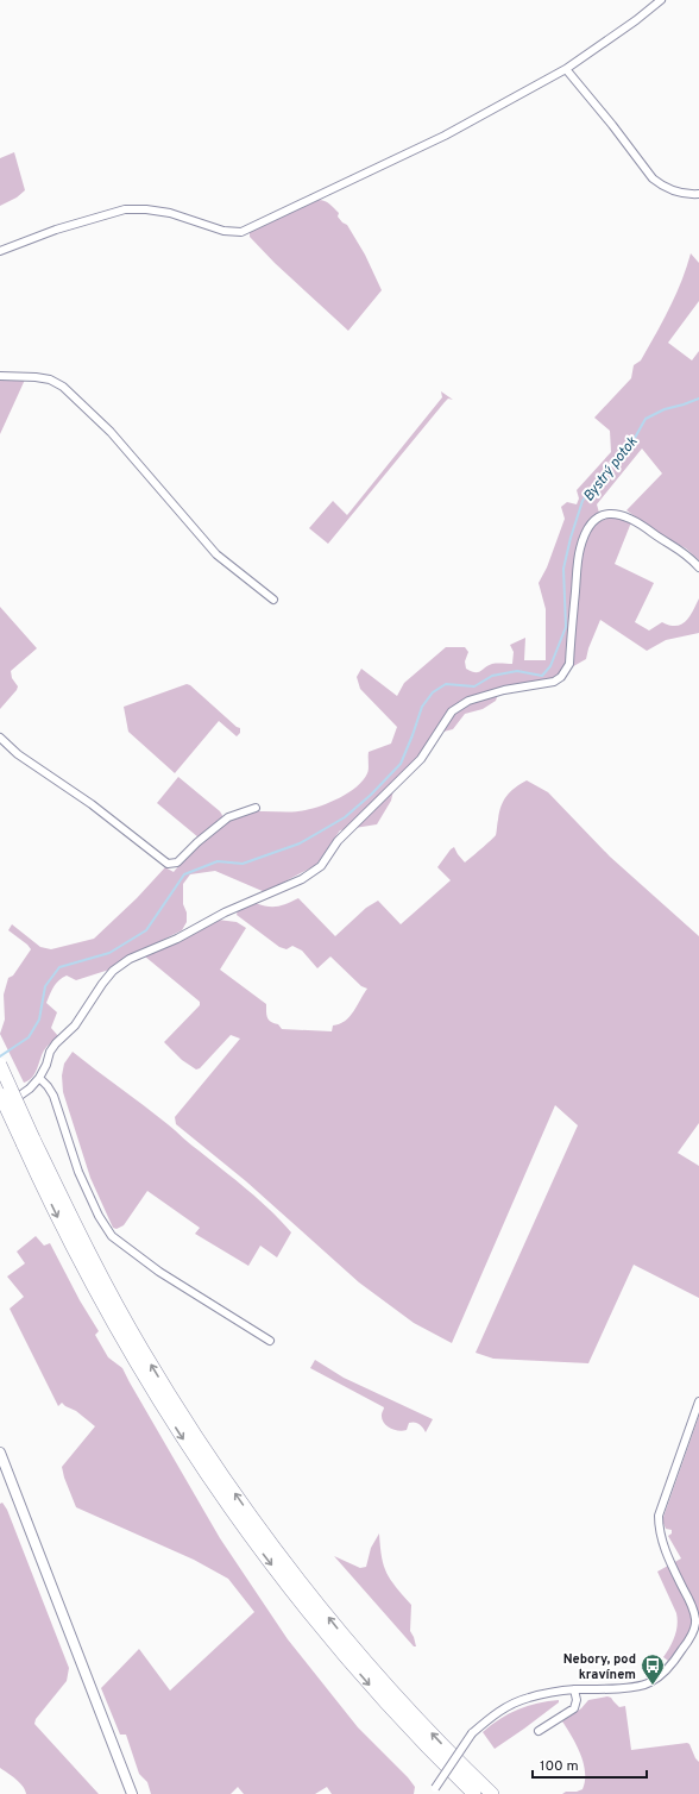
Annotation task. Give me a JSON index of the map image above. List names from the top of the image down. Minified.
{"water":["Bystrý potok"],"places":{"bus stop":["Nebory, pod kravínem"]},"scale_bar":"100 m"}
